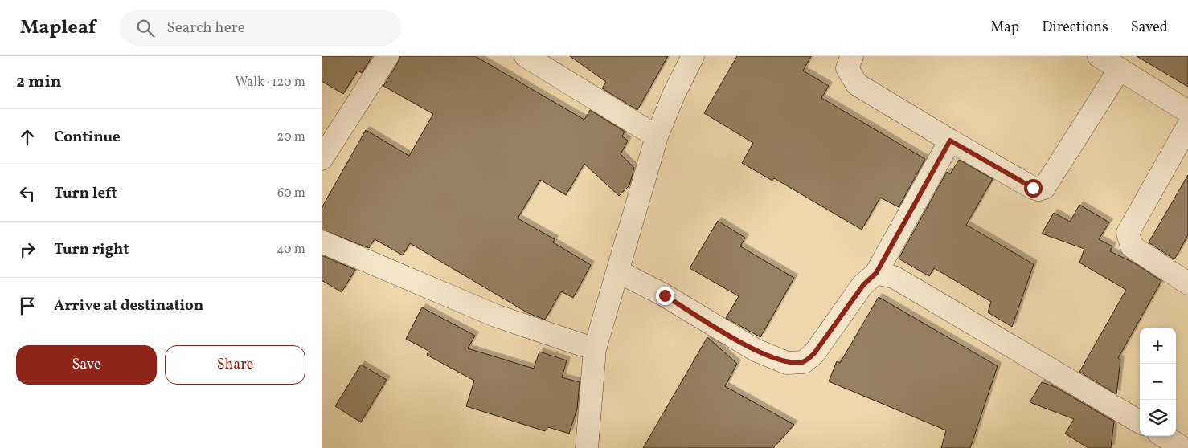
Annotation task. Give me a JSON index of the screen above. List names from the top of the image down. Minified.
{"page":{"header":"Mapleaf","search":"Search here","nav":["Map","Directions","Saved"],"heading":["2 min","Walk · 120 m"],"list":[["Continue","20 m"],["Turn left","60 m"],["Turn right","40 m"],"Arrive at destination"],"map_buttons":["+","−"],"buttons":["Save","Share"]}}
